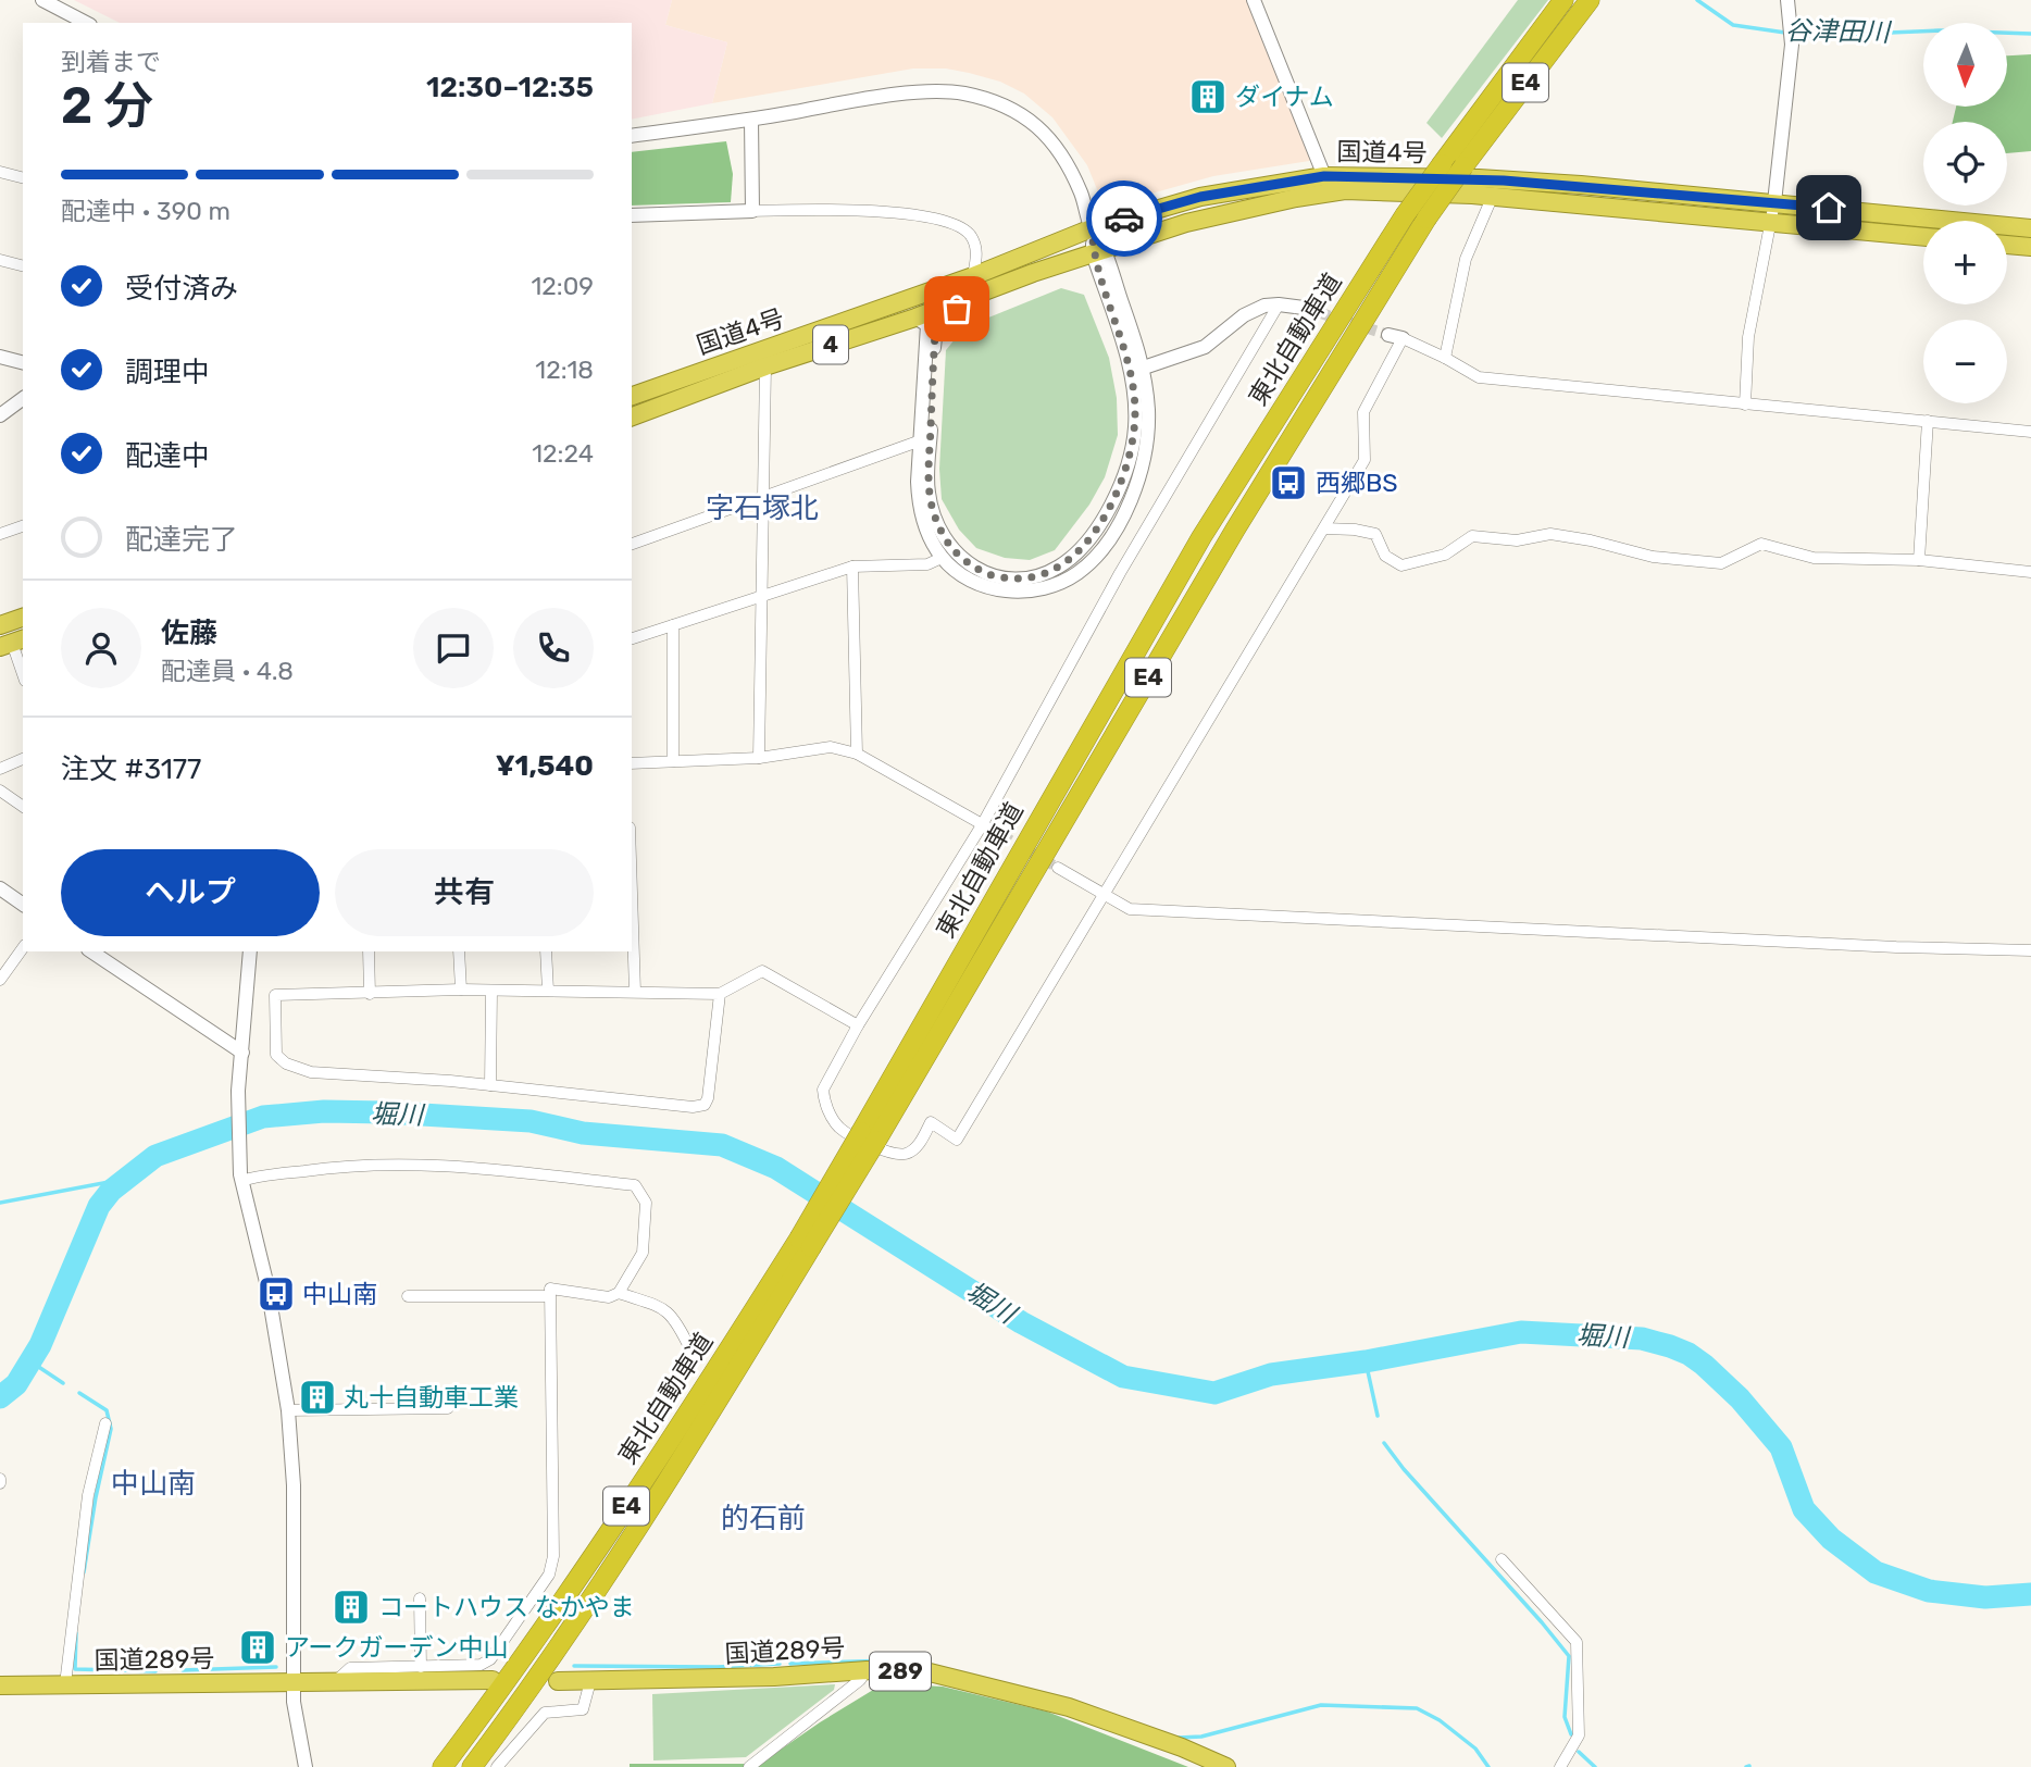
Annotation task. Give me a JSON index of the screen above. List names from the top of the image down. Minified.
{"streets":{"highway":["E4","国道4号","東北自動車道","4","国道289号","289"]},"districts":["字石塚北","中山南","的石前"],"water":["谷津田川","堀川"],"places":{"building":["ダイナム","丸十自動車工業","コートハウス なかやま","アークガーデン中山"],"bus stop":["西郷BS","中山南"]},"north":"bottom","page":{"map_buttons":["+","−"],"heading":["2 分","到着まで","12:30–12:35"],"panel":["佐藤","配達員 · 4.8","注文 #3177","¥1,540"],"bar":"配達中 · 390 m","list":[["受付済み","12:09"],["調理中","12:18"],["配達中","12:24"],"配達完了"],"buttons":["ヘルプ","共有"]}}
